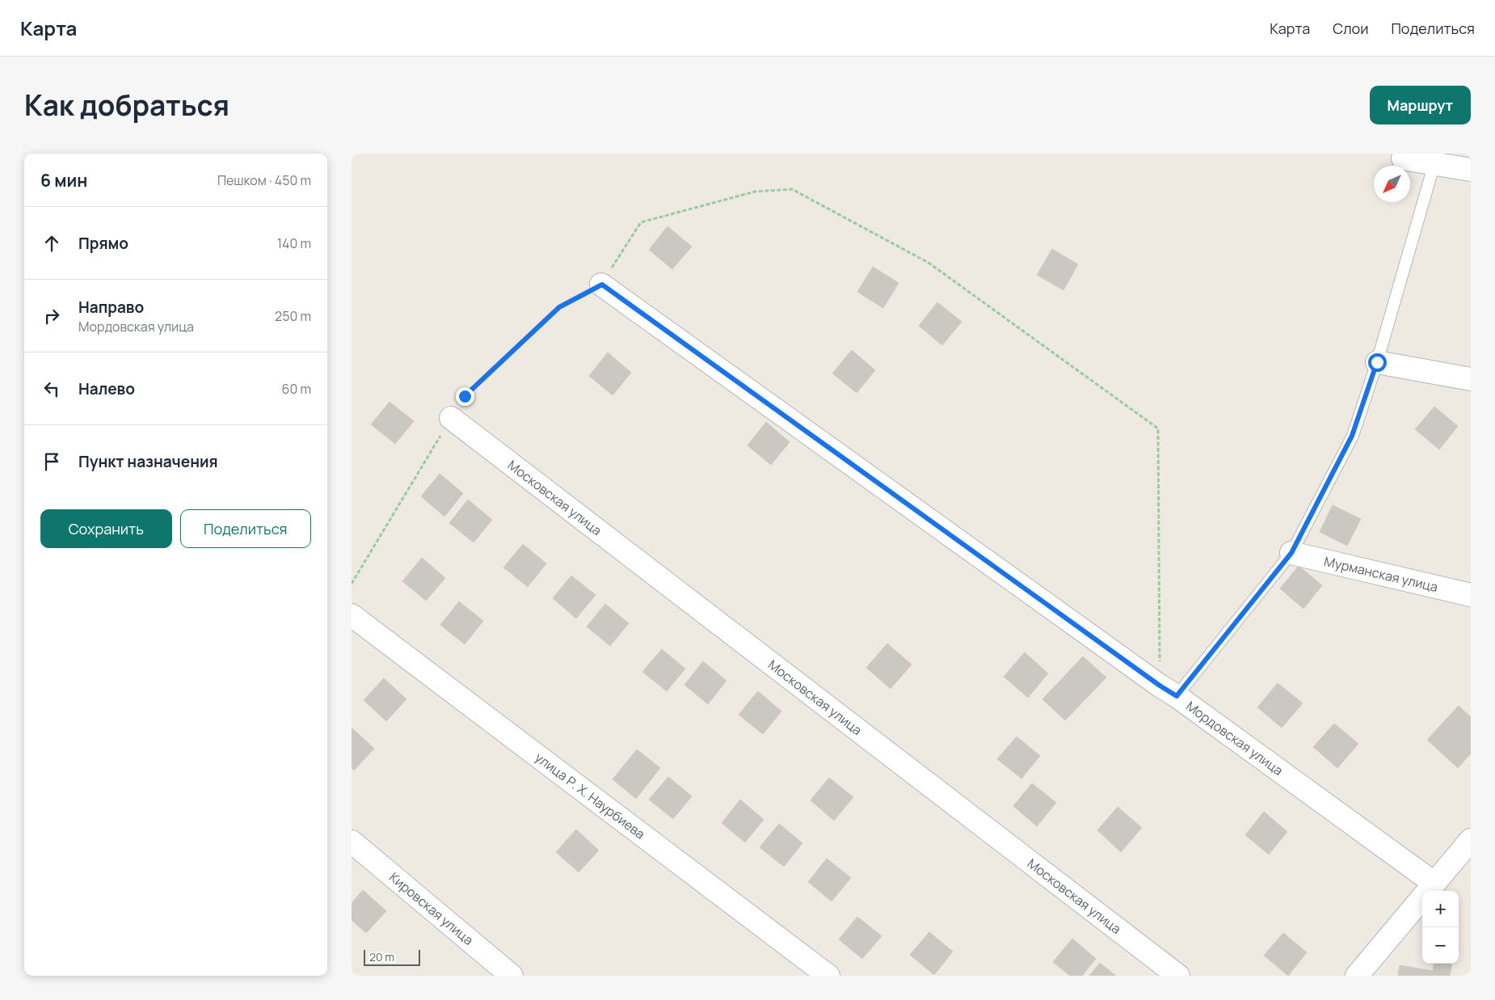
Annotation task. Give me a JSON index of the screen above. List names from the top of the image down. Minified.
{"streets":{"street":["Московская улица","Мурманская улица","Мордовская улица","улица Р. Х. Наурбиева","Кировская улица"]},"scale_bar":"20 m","north":"bottom left","page":{"header":"Карта","nav":["Карта","Слои","Поделиться"],"title":"Как добраться","buttons":["Маршрут",["Сохранить","Поделиться"]],"heading":["6 мин","Пешком · 450 m"],"list":[["Прямо","140 m"],["Направо","Мордовская улица","250 m"],["Налево","60 m"],"Пункт назначения"],"map_buttons":["+","−"],"scale":"20 m"}}
